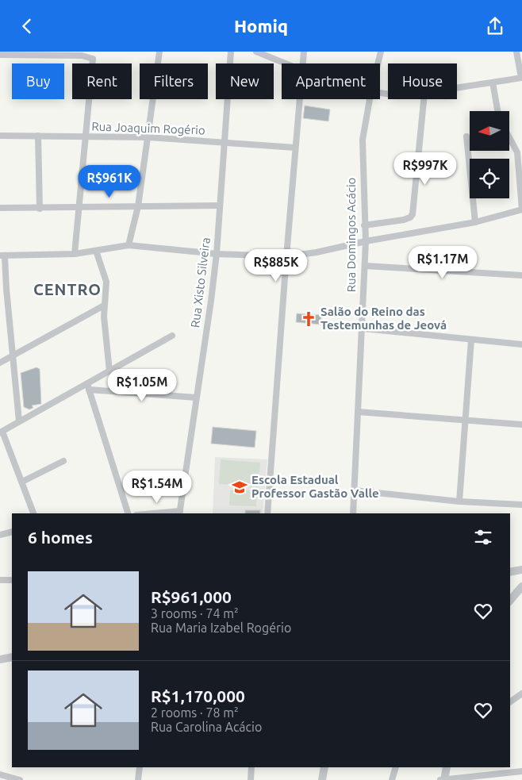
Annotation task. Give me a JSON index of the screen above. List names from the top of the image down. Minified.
{"streets":{"street":["Rua Joaquim Rogério","Rua Domingos Acácio","Rua Xisto Silveira"]},"crossings":[["Rua Joaquim Rogério","Rua Xisto Silveira"]],"districts":["CENTRO"],"places":{"church":["Salão do Reino das Testemunhas de Jeová"],"school or university":["Escola Estadual Professor Gastão Valle"]},"north":"left","page":{"header":"Homiq","chip":["Buy","Rent","Filters","New","Apartment","House"],"price":["R$997K","R$961K","R$1.17M","R$885K","R$1.05M","R$1.54M"],"heading":"6 homes","list":[{"name":"R$961,000","note":"3 rooms · 74 m² · Rua Maria Izabel Rogério"},{"name":"R$1,170,000","note":"2 rooms · 78 m² · Rua Carolina Acácio"}]}}
